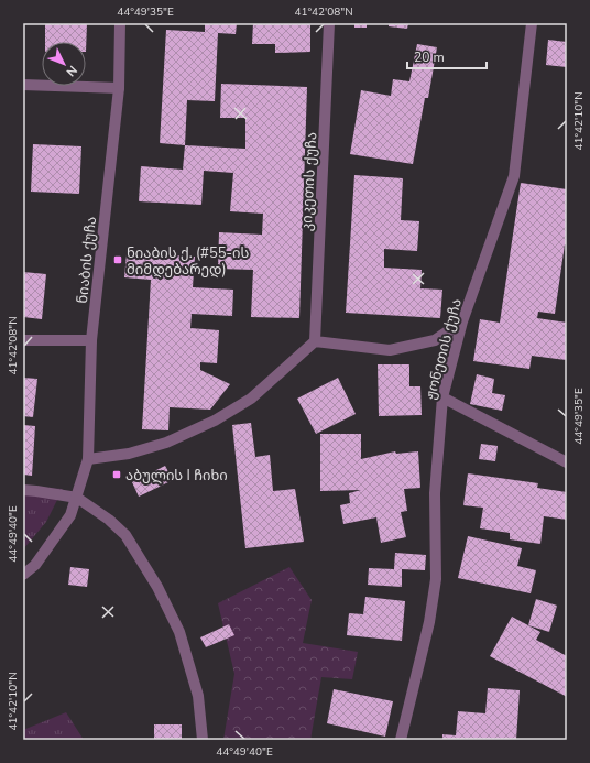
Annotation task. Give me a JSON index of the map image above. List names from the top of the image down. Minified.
{"streets":{"street":["კიკეთის ქუჩა","ნიაბის ქუჩა","ჟონეთის ქუჩა"]},"places":{"transit":["ნიაბის ქ. (#55-ის მიმდებარედ)","აბულის I ჩიხი"]},"scale_bar":"20 m","north":"bottom right","coordinates":["44°49'35\"E","41°42'08\"N","41°42'10\"N","44°49'40\"E"]}
